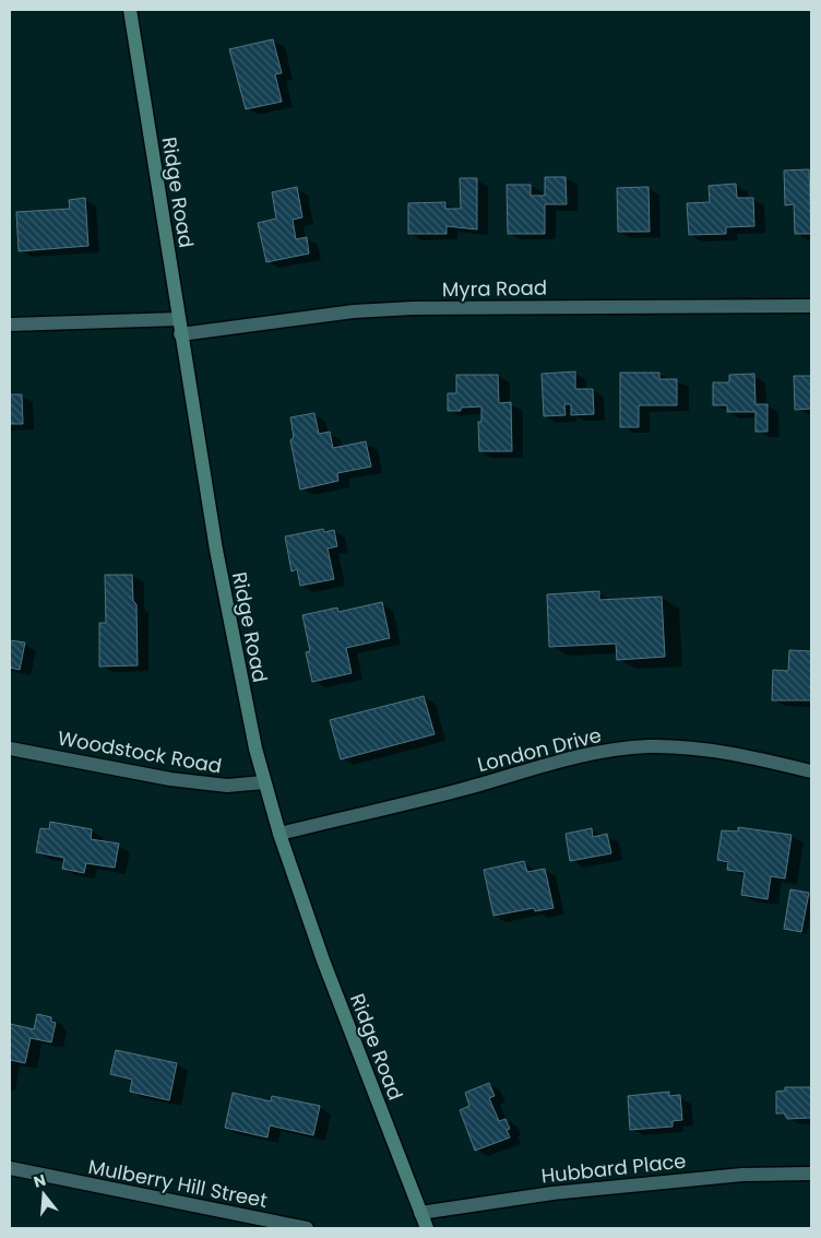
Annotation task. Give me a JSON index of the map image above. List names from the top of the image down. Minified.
{"streets":{"main road":["Ridge Road"],"street":["Myra Road","London Drive","Woodstock Road","Hubbard Place","Mulberry Hill Street"]},"crossings":[["Ridge Road","Myra Road"],["Ridge Road","London Drive"],["Ridge Road","Woodstock Road"],["Ridge Road","Hubbard Place"]],"north":"top"}
